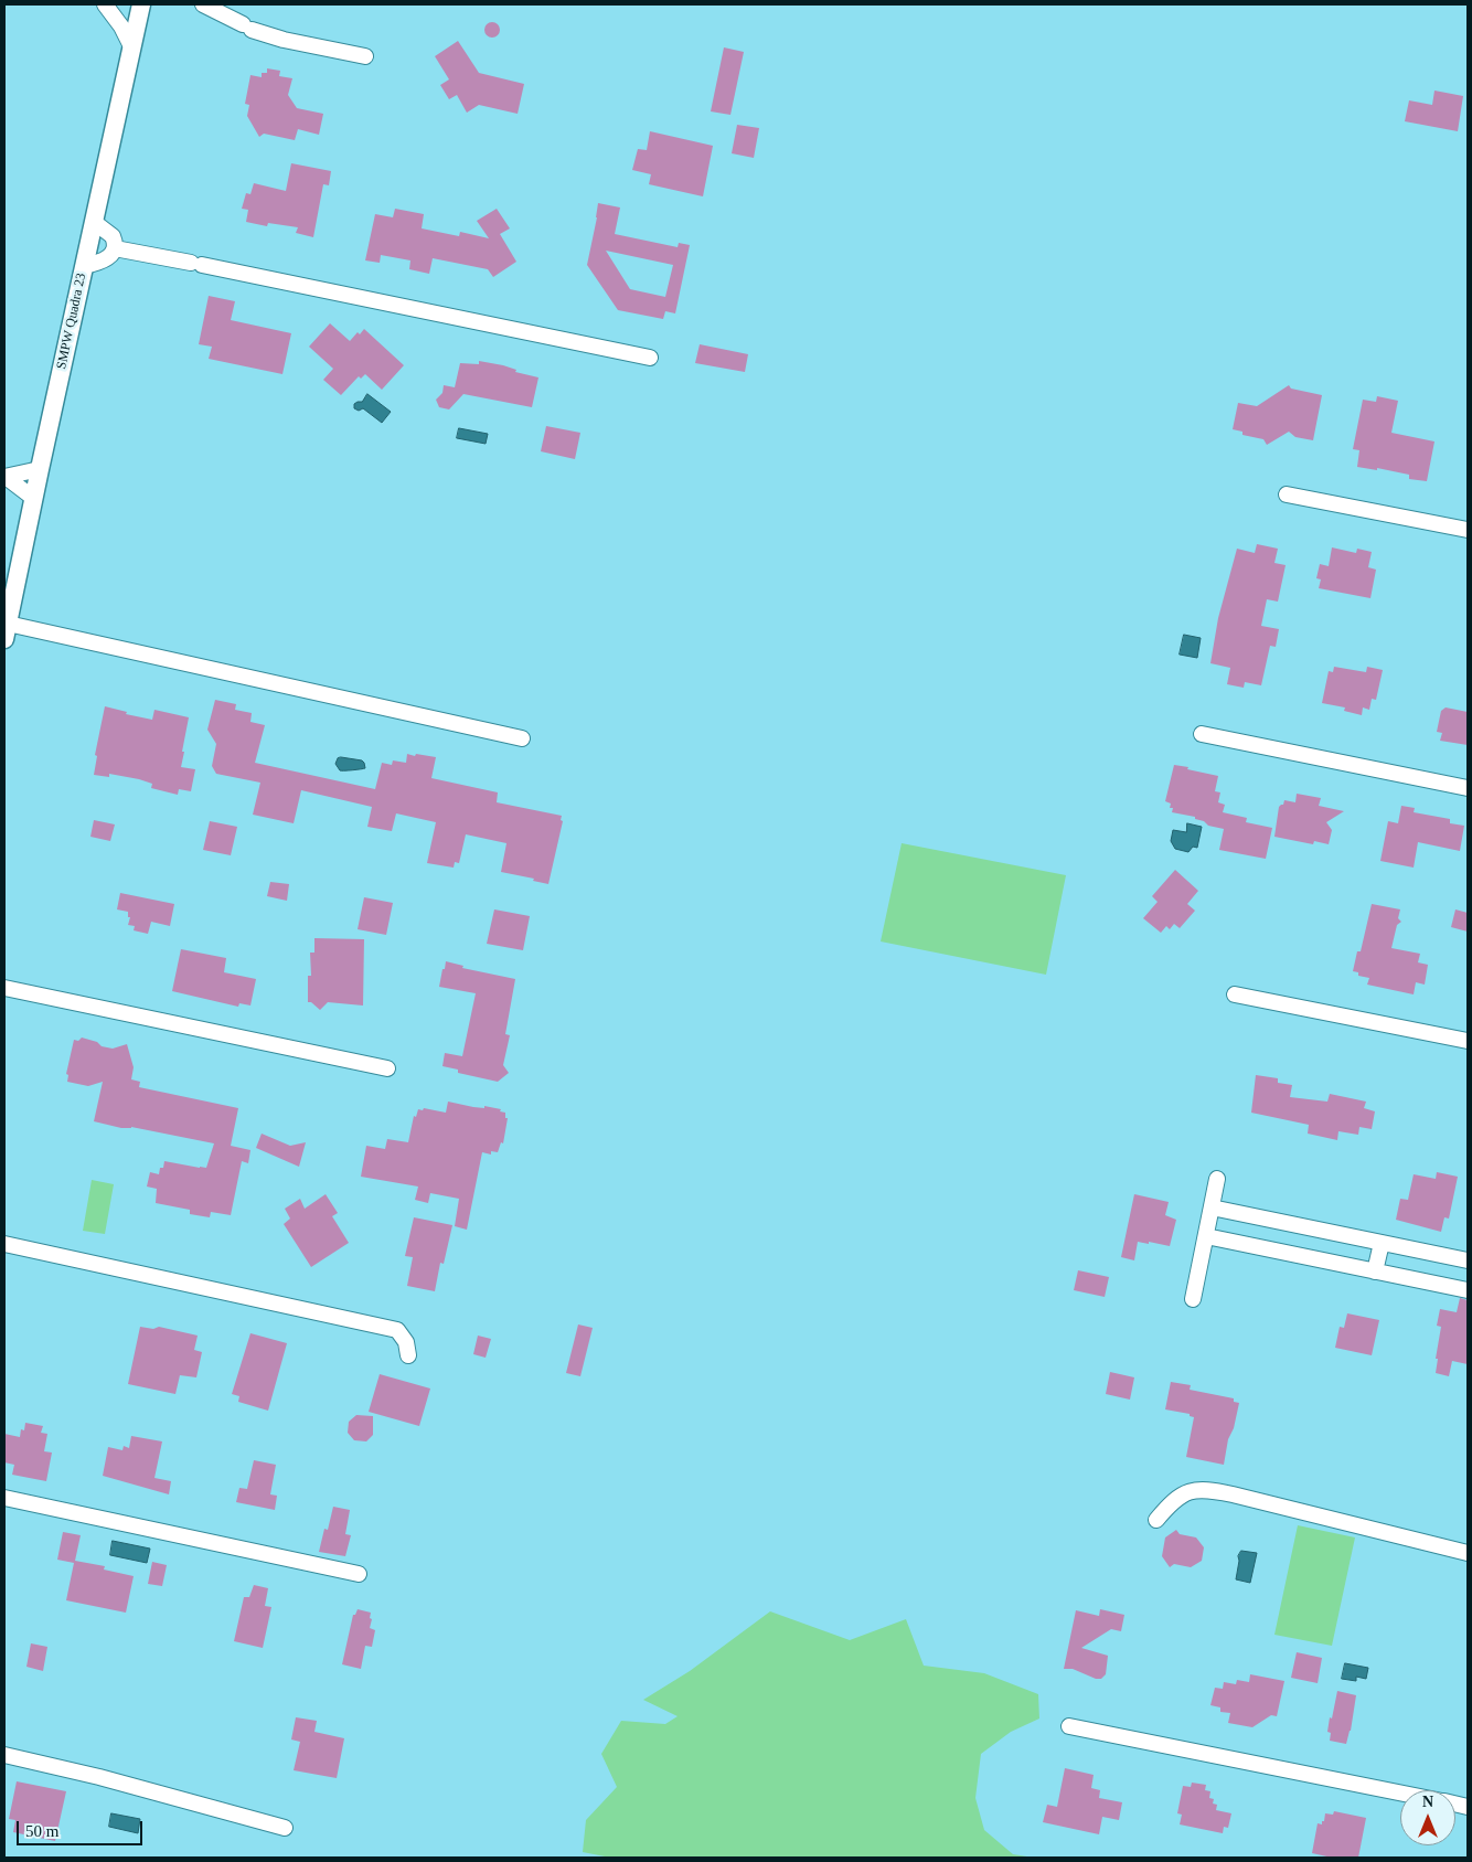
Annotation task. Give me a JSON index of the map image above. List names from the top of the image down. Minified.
{"streets":{"street":["SMPW Quadra 23"]},"scale_bar":"50 m","north":"top"}
